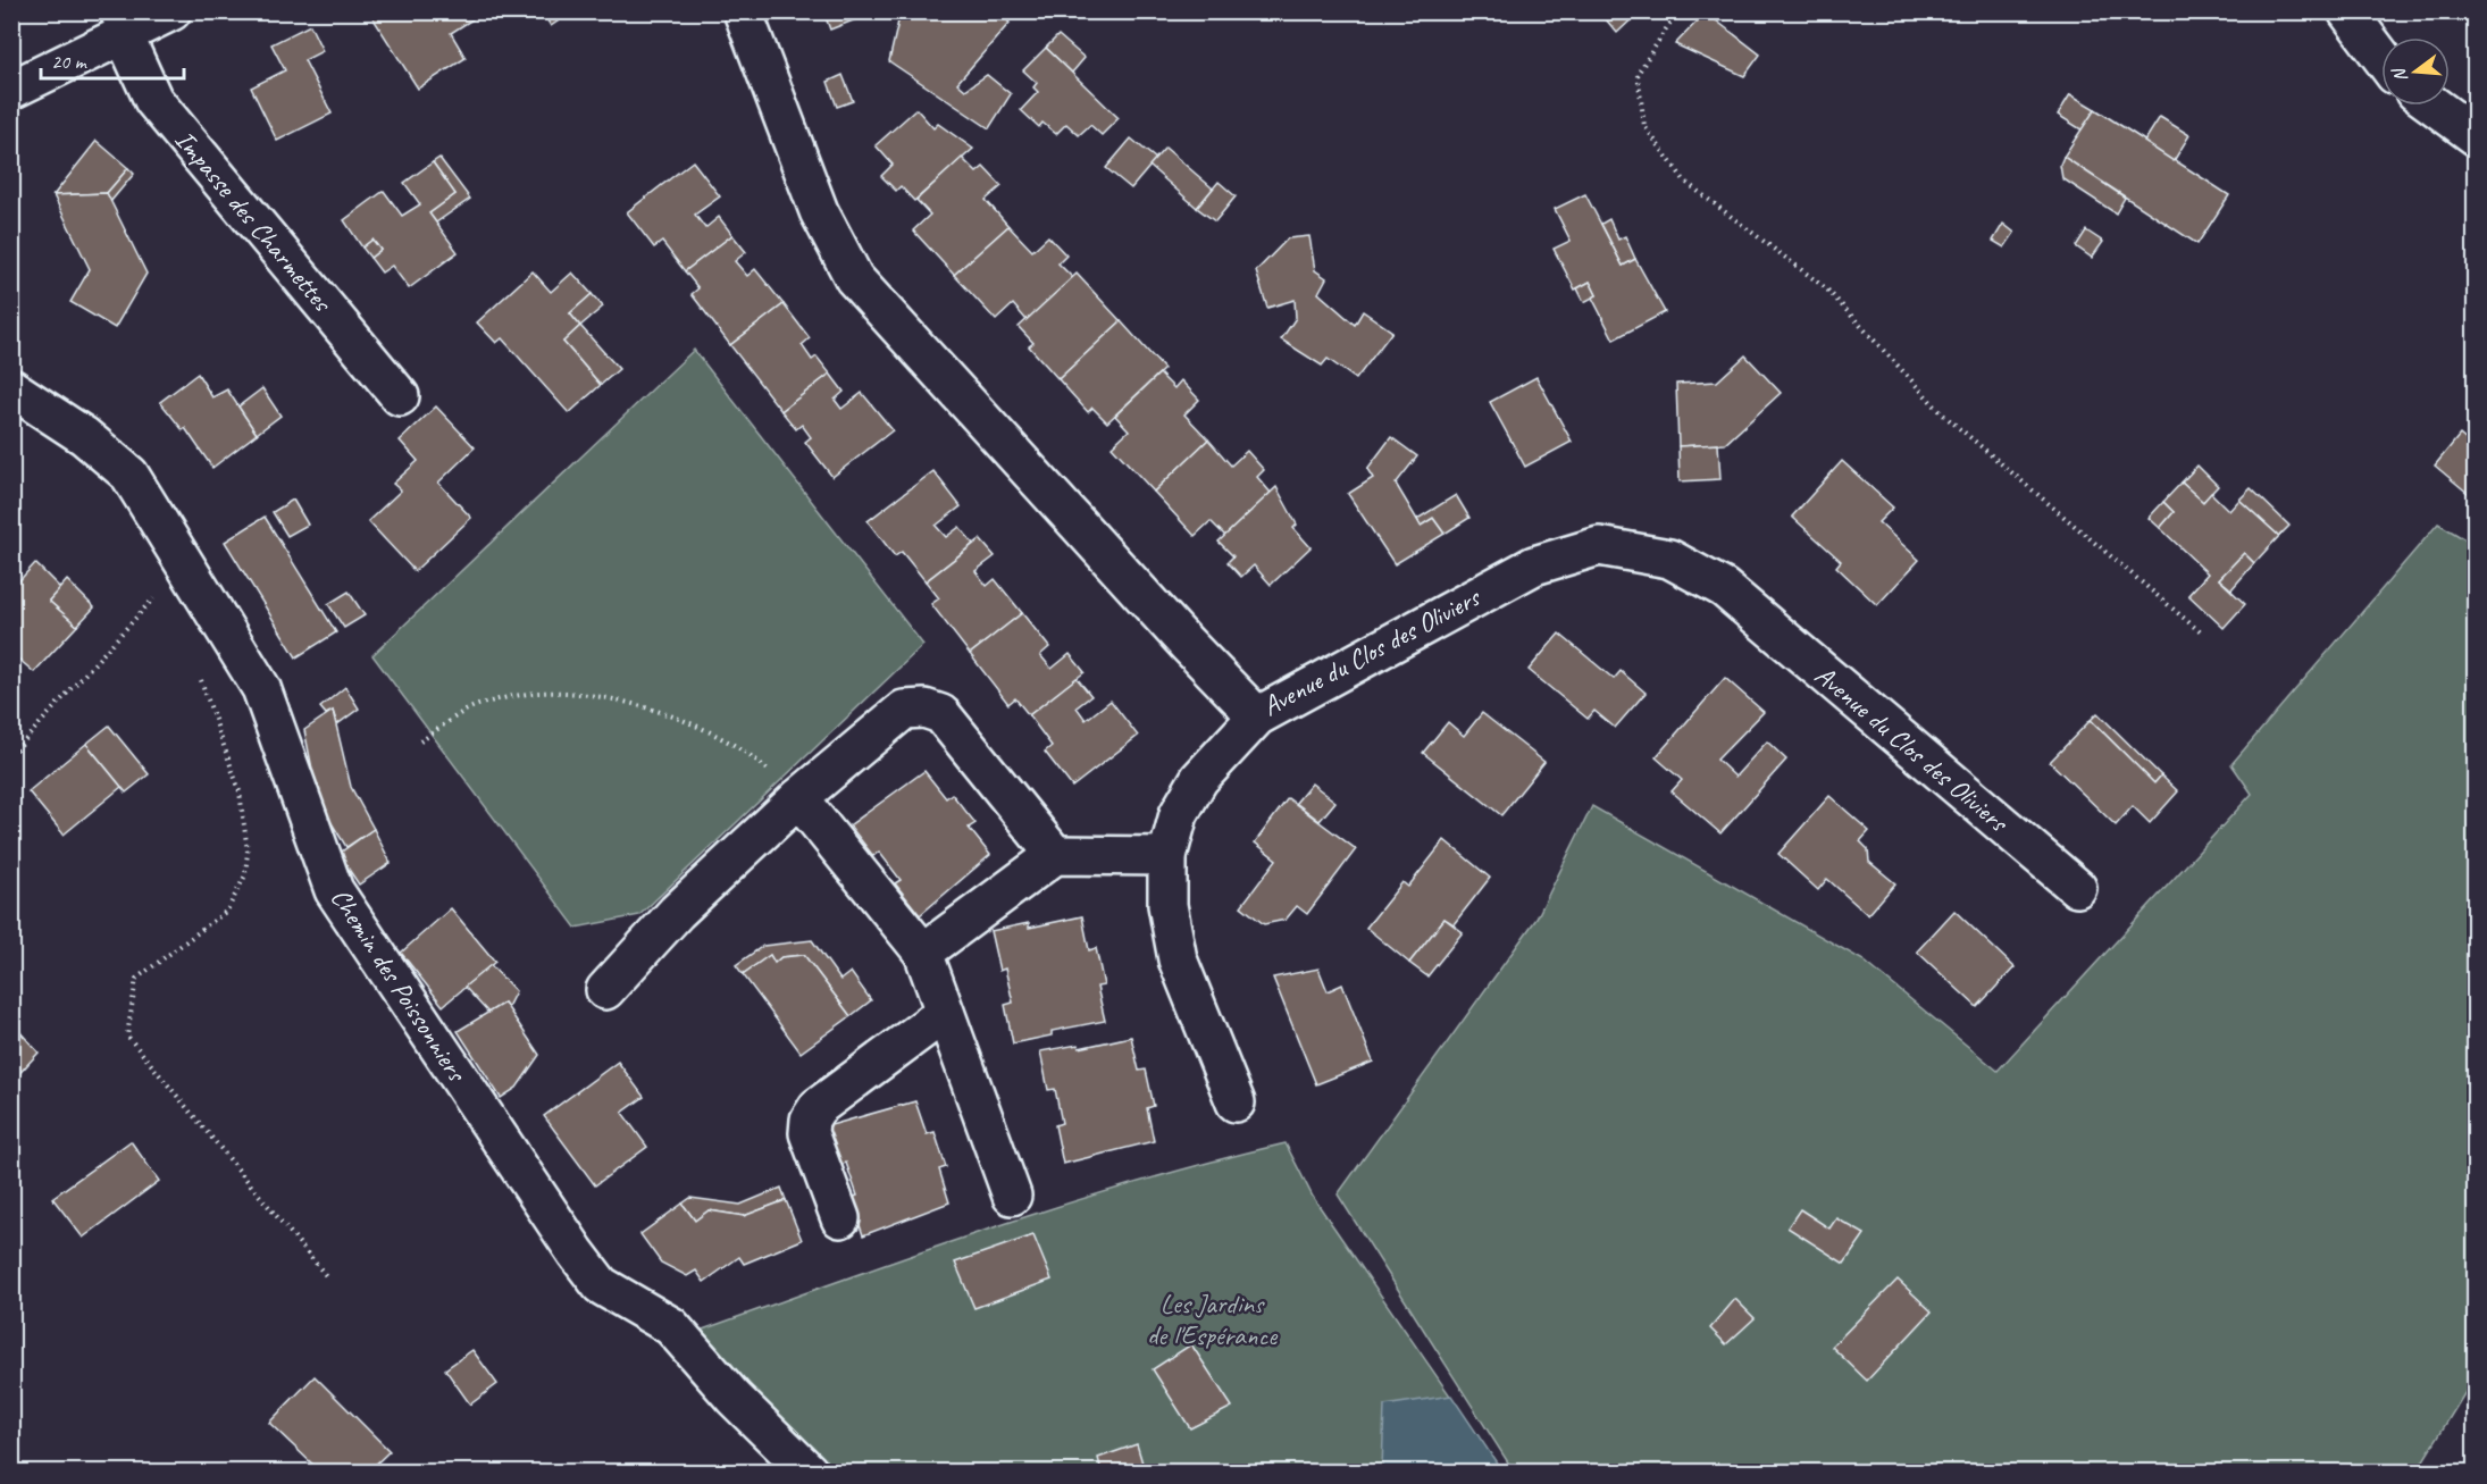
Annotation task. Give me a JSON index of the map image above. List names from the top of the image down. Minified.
{"streets":{"street":["Impasse des Charmettes","Avenue du Clos des Oliviers","Chemin des Poissonniers"]},"parks":["Les Jardins de l'Espérance"],"scale_bar":"20 m","north":"left"}
